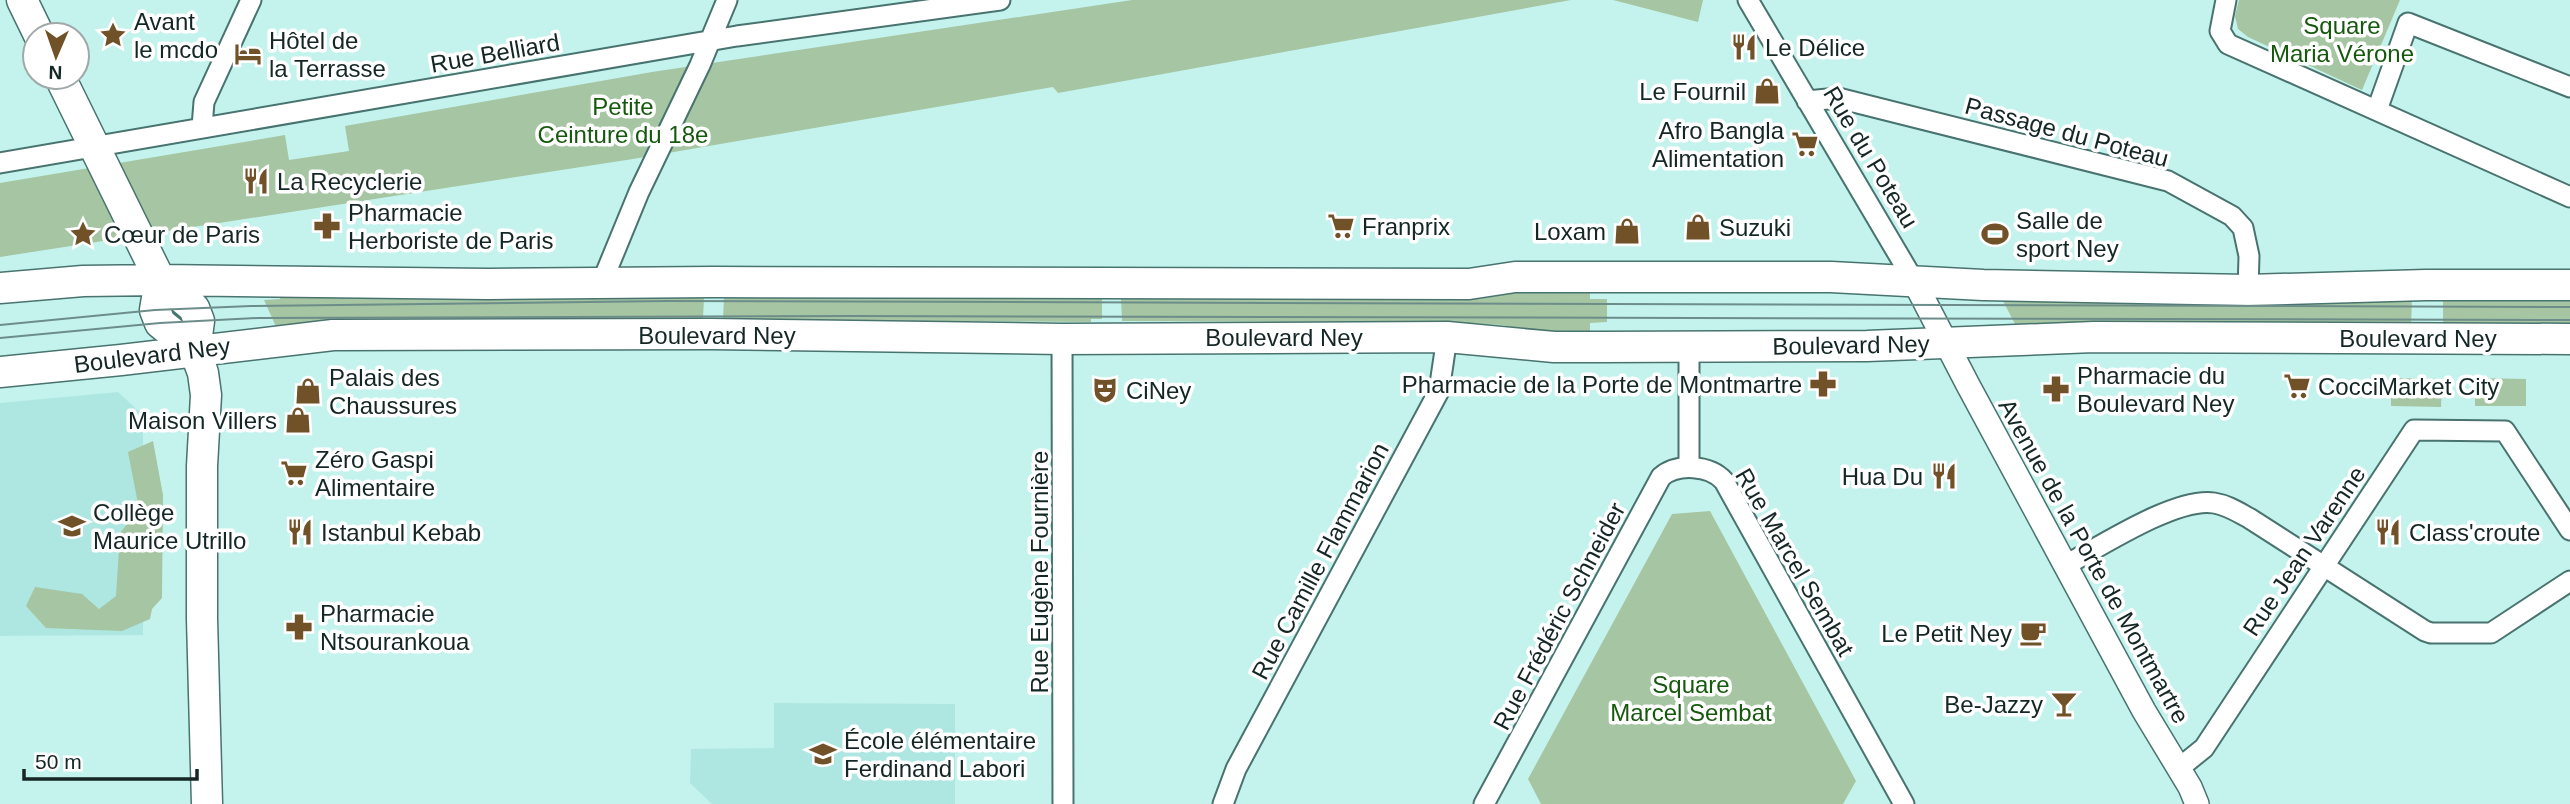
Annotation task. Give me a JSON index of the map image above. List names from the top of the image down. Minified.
{"streets":{"main road":["Boulevard Ney"],"street":["Rue Belliard","Passage du Poteau","Rue du Poteau","Rue Jean Varenne","Rue Camille Flammarion","Avenue de la Porte de Montmartre","Rue Marcel Sembat","Rue Eugène Fournière","Rue Frédéric Schneider"]},"crossings":[["Passage du Poteau","Rue du Poteau"],["Passage du Poteau","Boulevard Ney"],["Rue du Poteau","Boulevard Ney"],["Rue du Poteau","Avenue de la Porte de Montmartre"],["Boulevard Ney","Rue Camille Flammarion"],["Boulevard Ney","Avenue de la Porte de Montmartre"],["Boulevard Ney","Rue Eugène Fournière"],["Rue Jean Varenne","Avenue de la Porte de Montmartre"],["Rue Marcel Sembat","Rue Frédéric Schneider"]],"parks":["Square Maria Vérone","Petite Ceinture du 18e","Square Marcel Sembat"],"places":{"place":["Avant le mcdo","Cœur de Paris"],"restaurant":["Le Délice","La Recyclerie","Hua Du","Istanbul Kebab","Class'croute"],"hotel":["Hôtel de la Terrasse"],"shop":["Le Fournil","Suzuki","Loxam","Palais des Chaussures","Maison Villers"],"supermarket":["Afro Bangla Alimentation","Franprix","CocciMarket City","Zéro Gaspi Alimentaire"],"pharmacy":["Pharmacie Herboriste de Paris","Pharmacie de la Porte de Montmartre","Pharmacie du Boulevard Ney","Pharmacie Ntsourankoua"],"sports":["Salle de sport Ney"],"theatre":["CiNey"],"school or university":["Collège Maurice Utrillo","École élémentaire Ferdinand Labori"],"cafe":["Le Petit Ney"],"bar":["Be-Jazzy"]},"scale_bar":"50 m","north":"bottom"}
